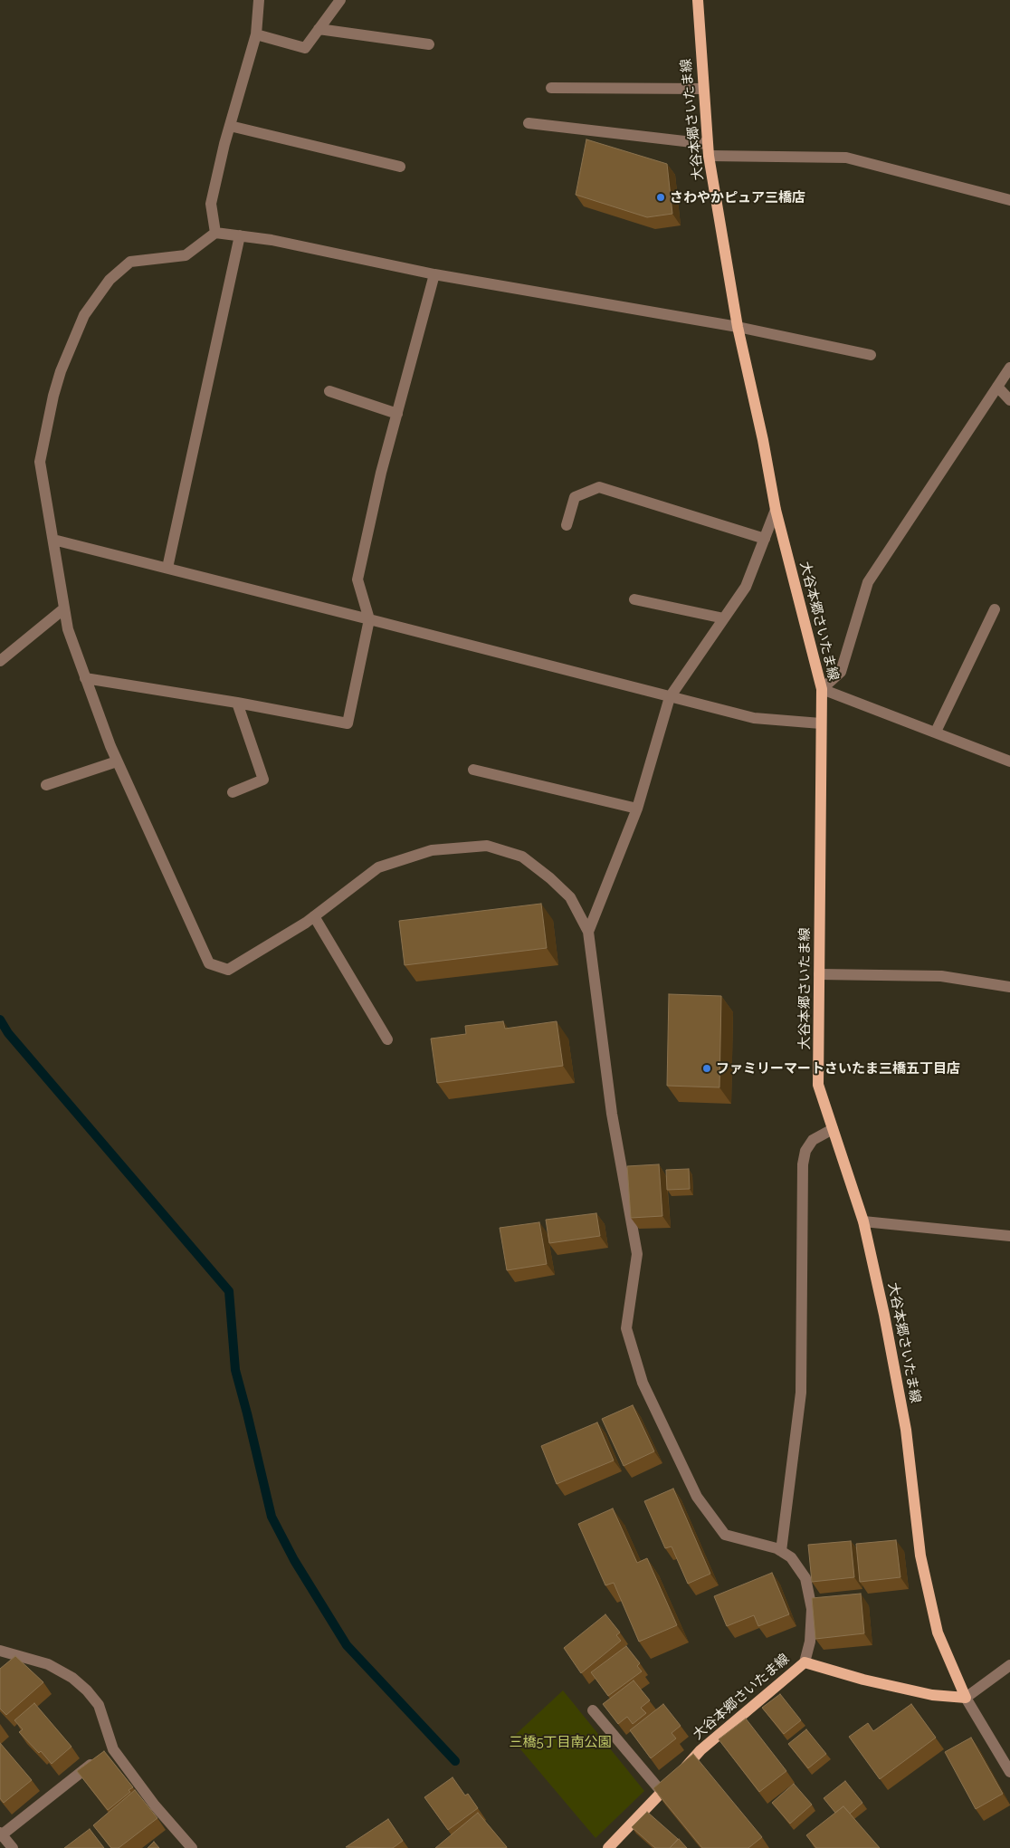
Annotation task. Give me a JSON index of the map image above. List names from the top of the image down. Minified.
{"streets":{"main road":["大谷本郷さいたま線"]},"parks":["三橋5丁目南公園"],"places":["さわやかピュア三橋店","ファミリーマートさいたま三橋五丁目店"]}
